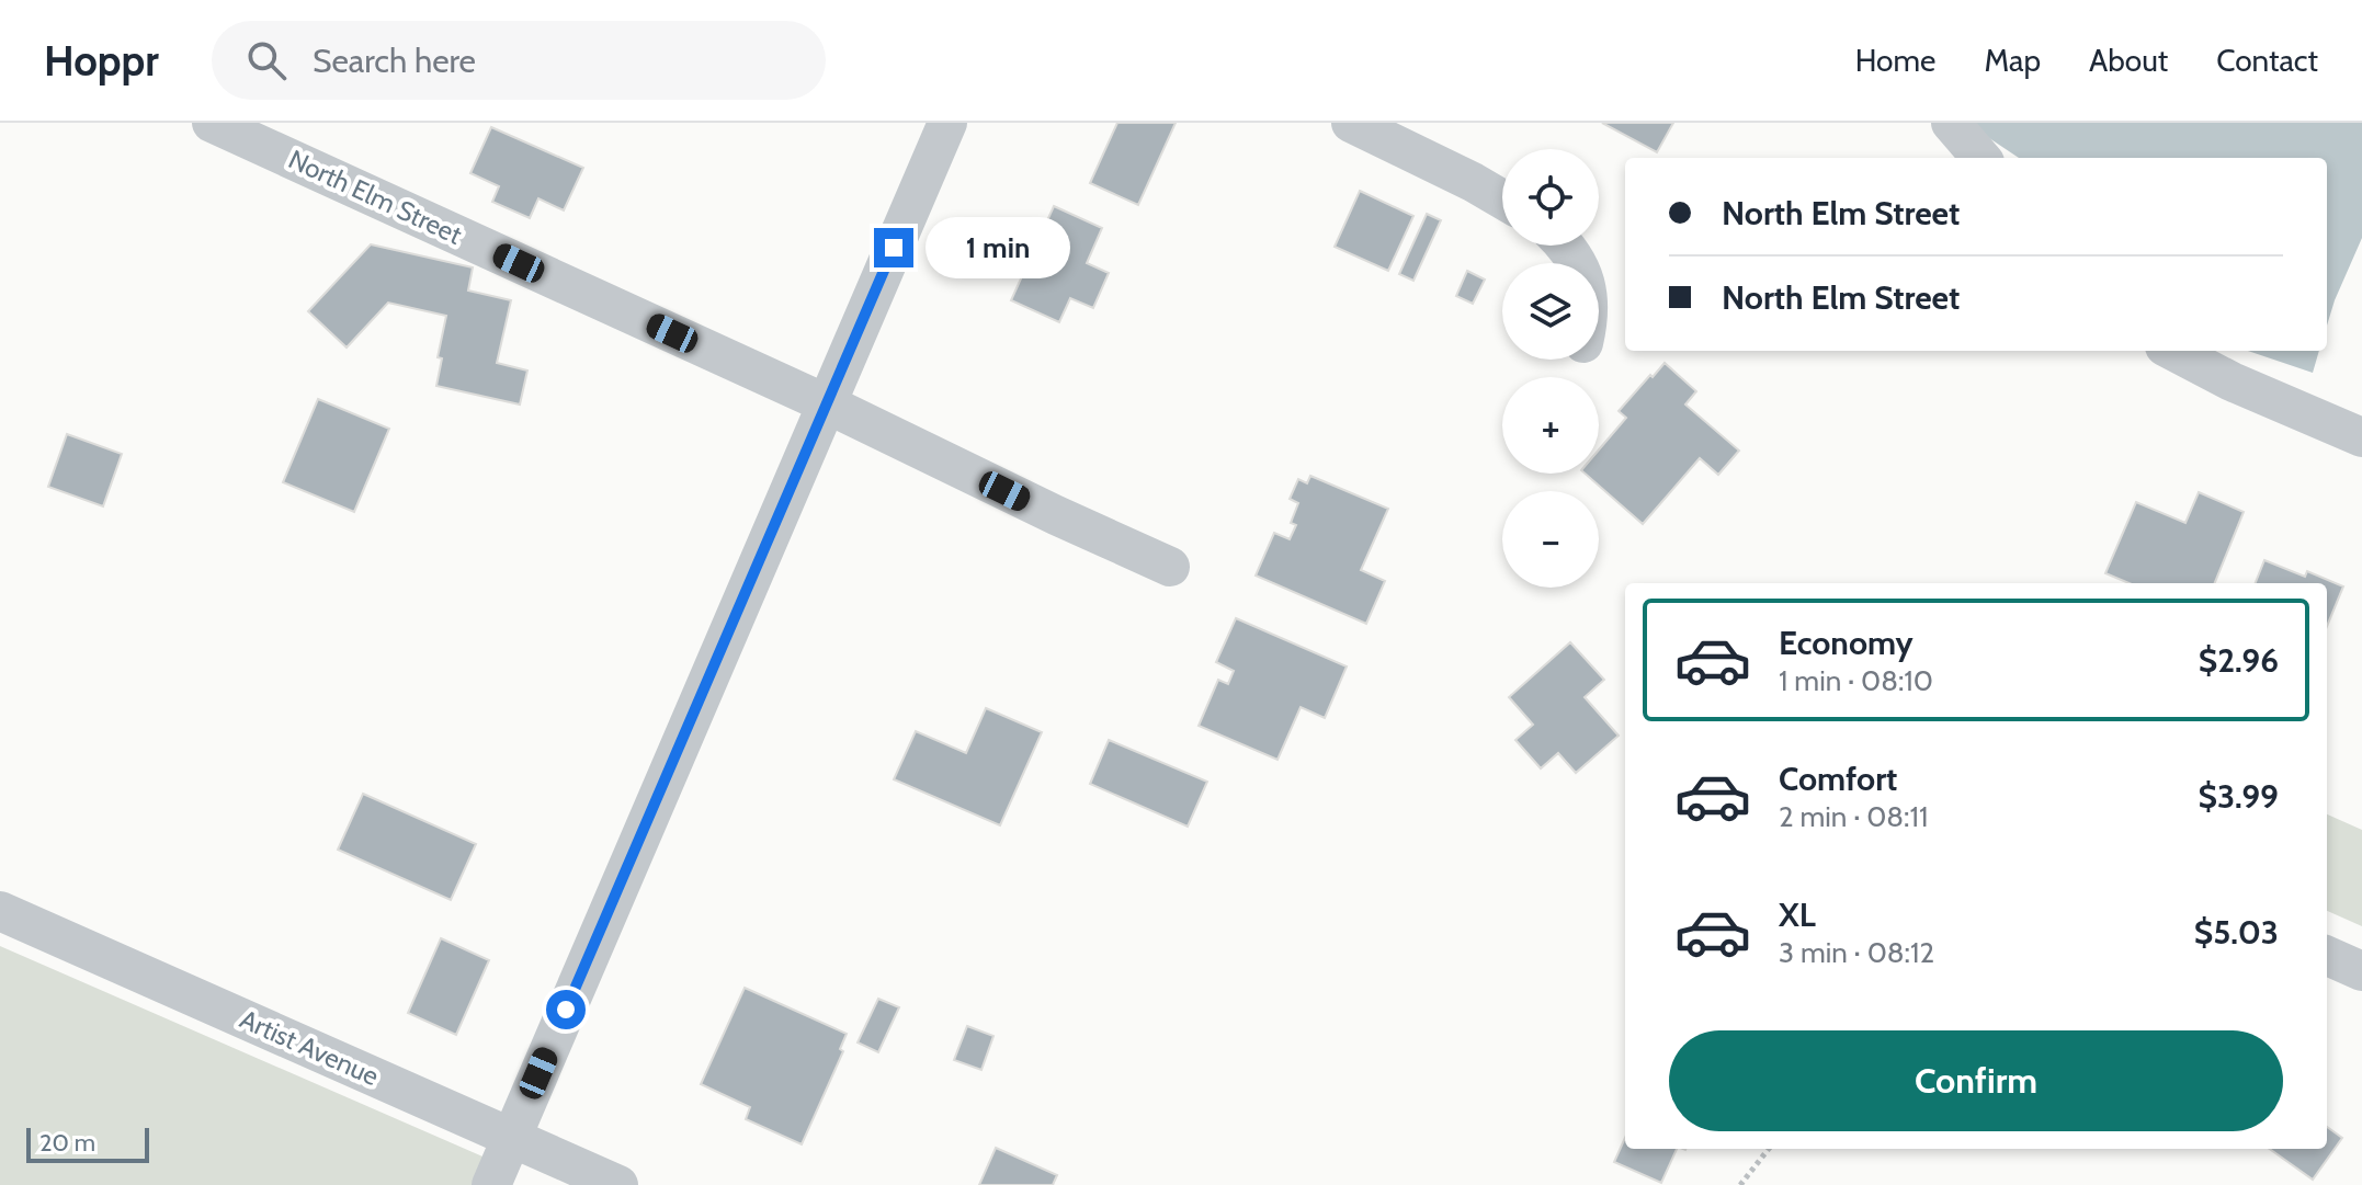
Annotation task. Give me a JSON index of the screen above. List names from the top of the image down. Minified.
{"streets":{"street":["North Elm Street","Artist Avenue"]},"scale_bar":"20 m","page":{"header":"Hoppr","search":"Search here","nav":["Home","Map","About","Contact"],"map_buttons":["+","−"],"banner":["North Elm Street","North Elm Street"],"bubble":"1 min","list":[{"name":"Economy","note":"1 min · 08:10","value":"$2.96"},{"name":"Comfort","note":"2 min · 08:11","value":"$3.99"},{"name":"XL","note":"3 min · 08:12","value":"$5.03"}],"buttons":"Confirm","scale":"20 m"}}
